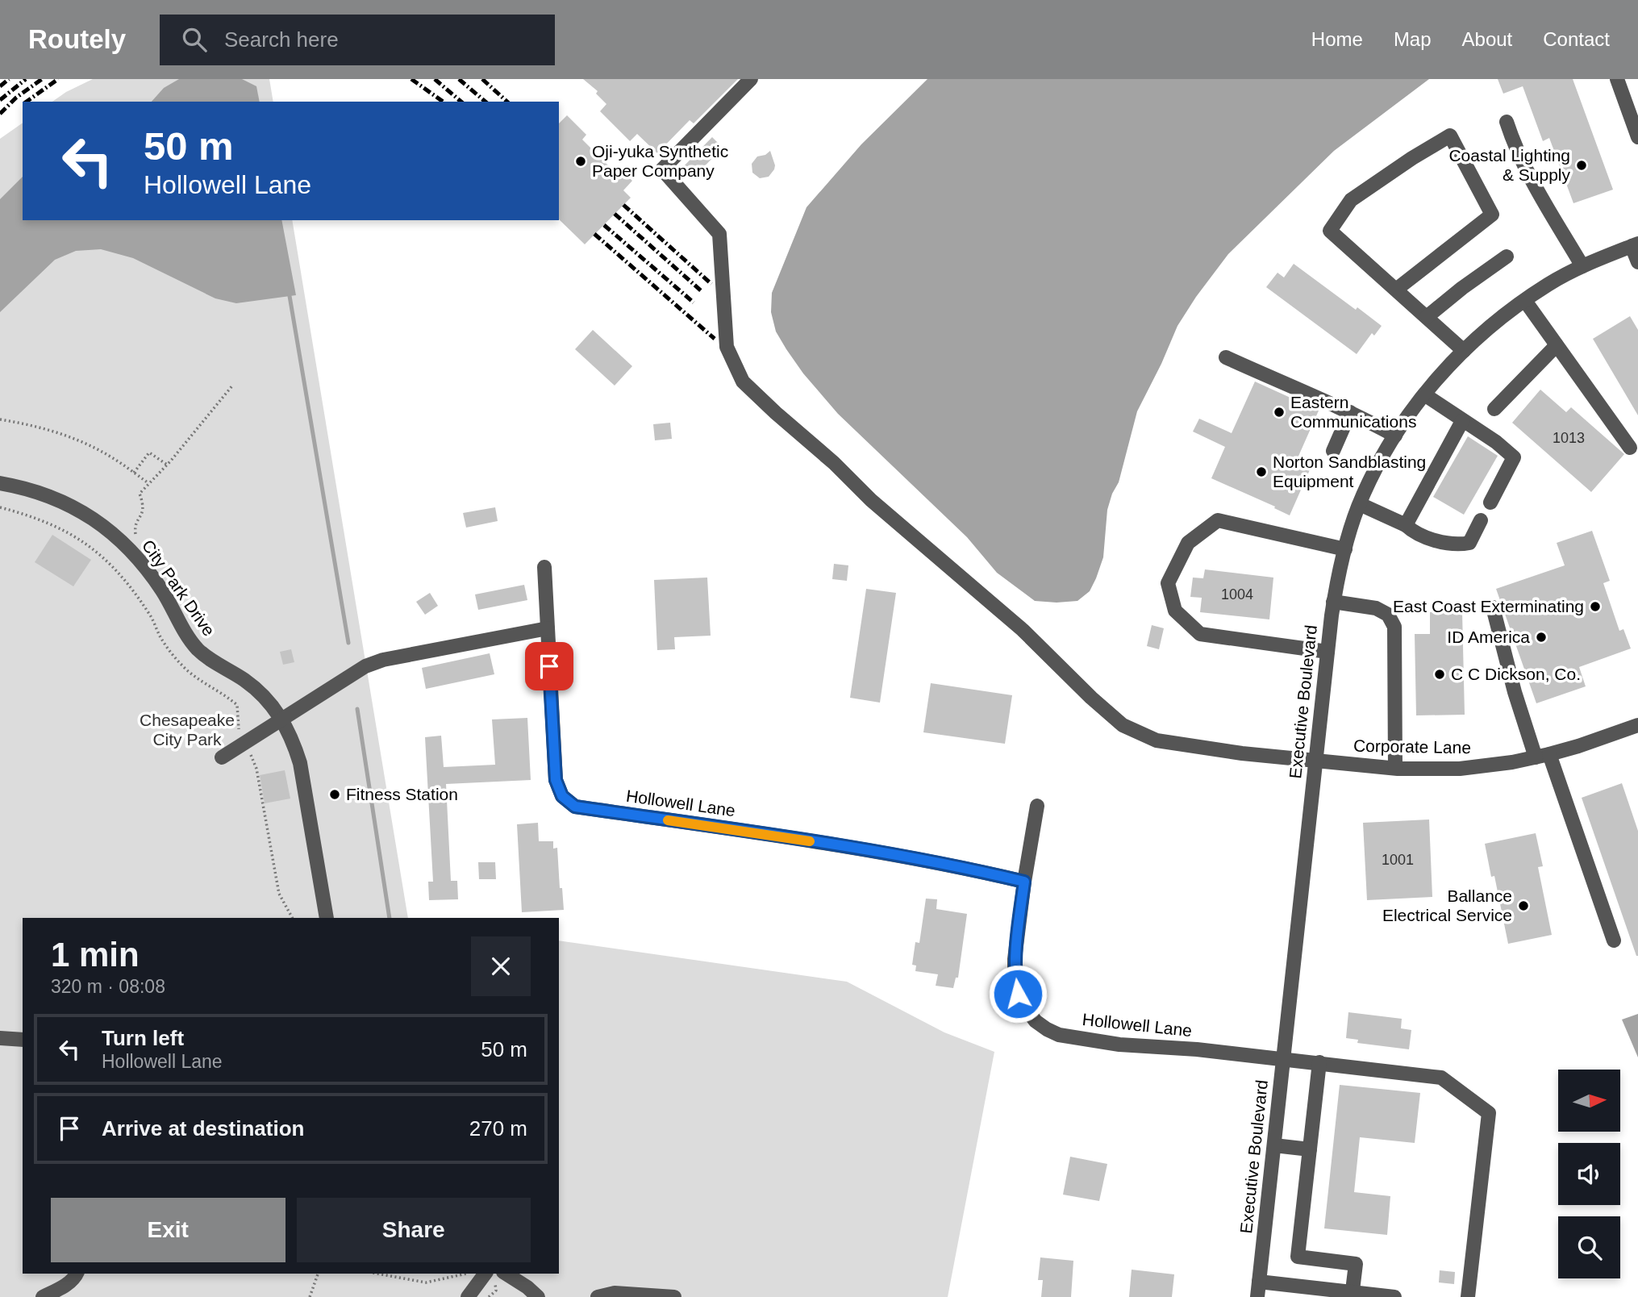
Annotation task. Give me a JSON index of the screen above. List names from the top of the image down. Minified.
{"streets":{"street":["City Park Drive","Executive Boulevard","Corporate Lane","Hollowell Lane"]},"crossings":[["Executive Boulevard","Corporate Lane"],["Executive Boulevard","Hollowell Lane"]],"parks":["Chesapeake City Park"],"places":["Oji-yuka Synthetic Paper Company","Coastal Lighting & Supply","Eastern Communications","Norton Sandblasting Equipment","East Coast Exterminating","ID America","C C Dickson, Co.","Fitness Station","Ballance Electrical Service"],"house_numbers":["1013","1004","1001"],"north":"right","page":{"header":"Routely","search":"Search here","nav":["Home","Map","About","Contact"],"turn":["50 m","Hollowell Lane"],"heading":["1 min","320 m · 08:08"],"list":[{"name":"Turn left","note":"Hollowell Lane","value":"50 m"},{"name":"Arrive at destination","value":"270 m"}],"buttons":["Exit","Share"]}}
